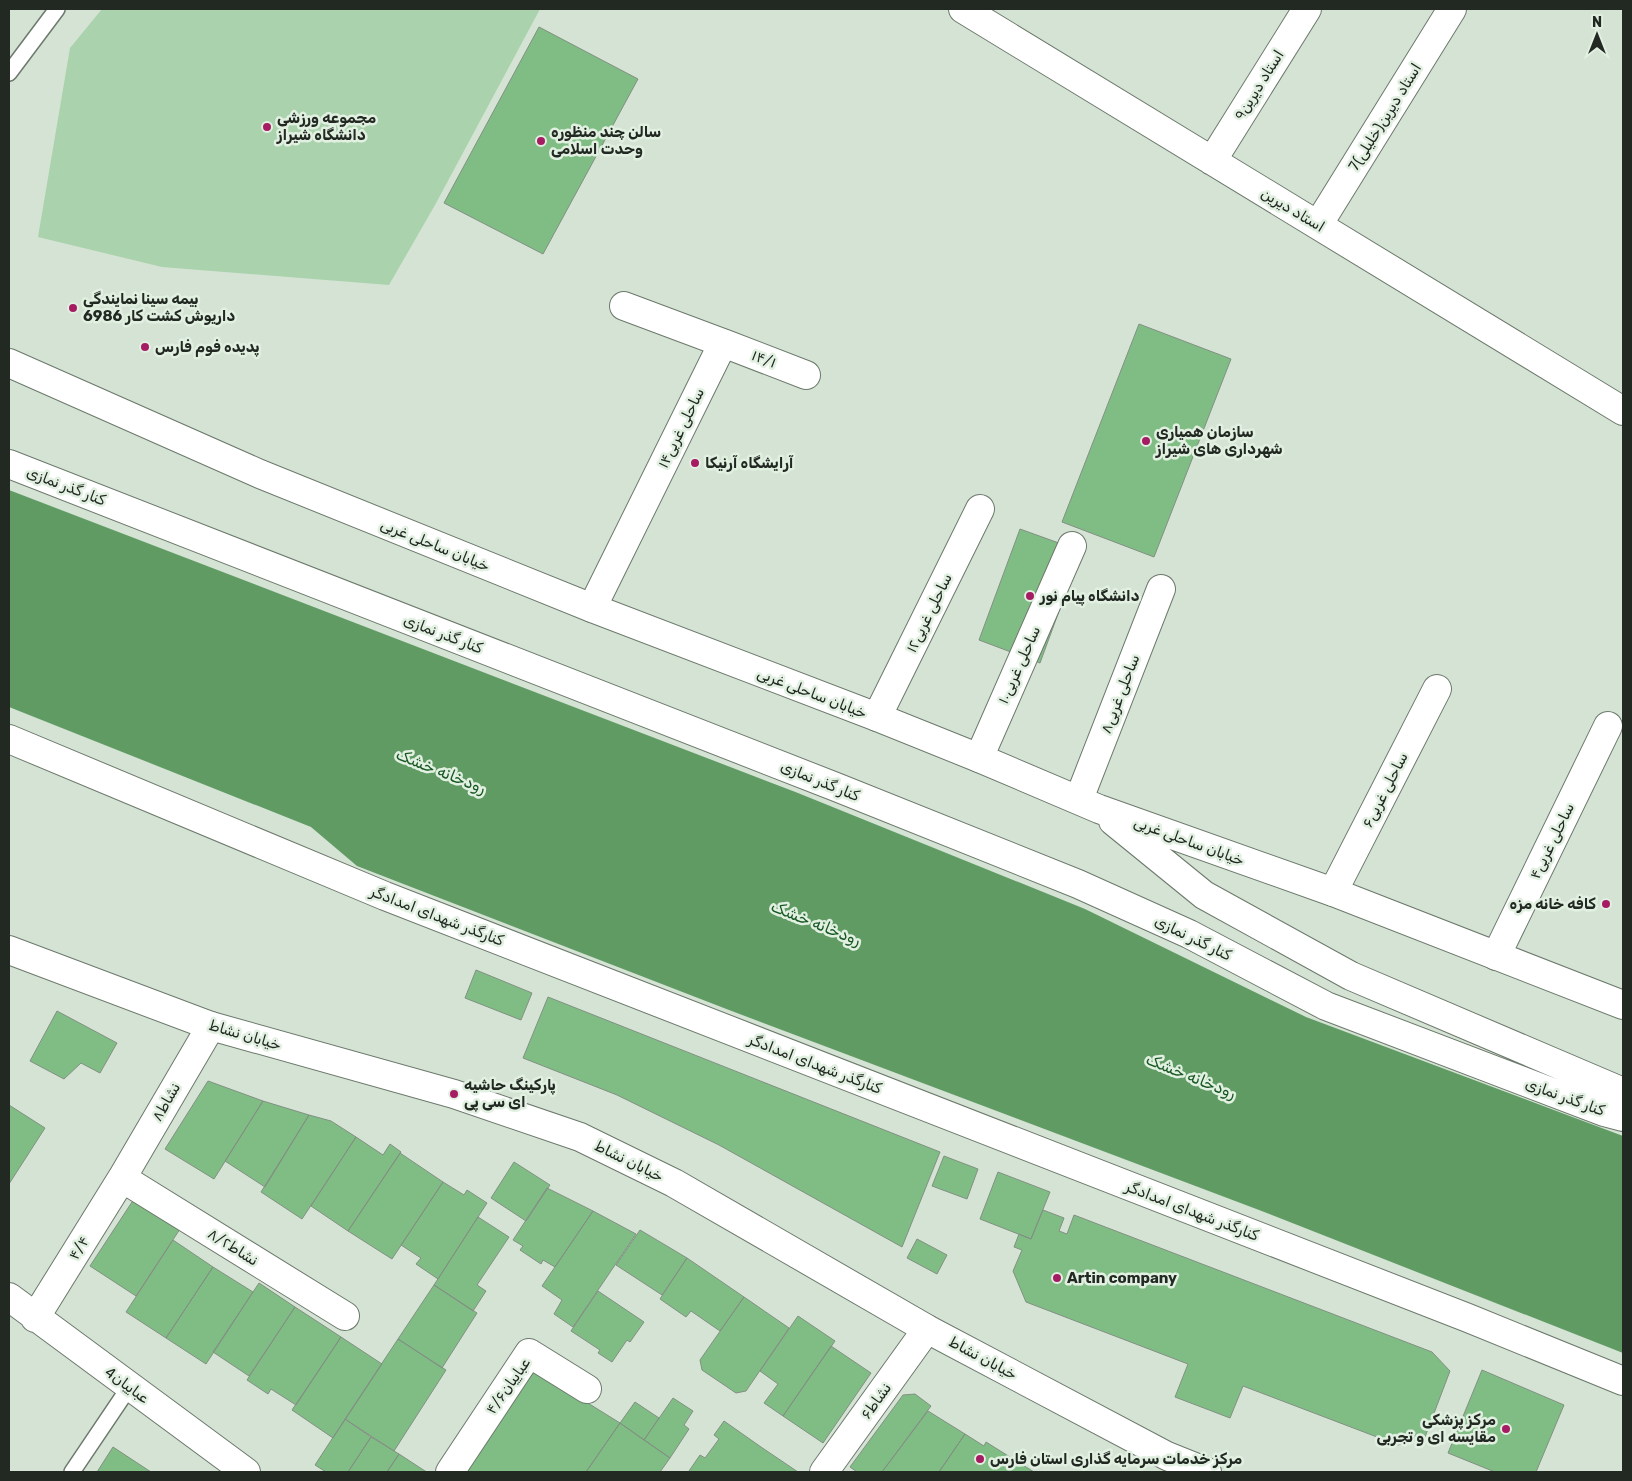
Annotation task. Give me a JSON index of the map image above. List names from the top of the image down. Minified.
{"streets":{"main road":["استاد دیرین۹","7استاد دیرین(خلیلی)","استاد دیرین","۱۴/۱","ساحلی غربی۱۴","کنار گذر نمازی","خیابان ساحلی غربی","ساحلی غربی۱۲","ساحلی غربی۱۰","ساحلی غربی۸","ساحلی غربی۶","ساحلی غربی۴","کنارگذر شهدای امدادگر","خیابان نشاط","نشاط۸","نشاط۸/۲","۴/۴","عباییان4","عباییان۴/۶","نشاط۶"]},"crossings":[["استاد دیرین۹","استاد دیرین"],["7استاد دیرین(خلیلی)","استاد دیرین"],["۱۴/۱","ساحلی غربی۱۴"],["ساحلی غربی۱۴","خیابان ساحلی غربی"],["خیابان ساحلی غربی","ساحلی غربی۱۲"],["خیابان ساحلی غربی","ساحلی غربی۱۰"],["خیابان ساحلی غربی","ساحلی غربی۸"],["خیابان ساحلی غربی","ساحلی غربی۶"],["خیابان ساحلی غربی","ساحلی غربی۴"],["خیابان نشاط","نشاط۸"],["خیابان نشاط","نشاط۶"],["نشاط۸","نشاط۸/۲"],["نشاط۸","۴/۴"],["نشاط۸/۲","۴/۴"],["۴/۴","عباییان4"]],"water":["رودخانه خشک"],"places":["مجموعه ورزشی دانشگاه شیراز","سالن چند منظوره وحدت اسلامی","بیمه سینا نمایندگی 6986 داریوش کشت کار","پدیده فوم فارس","سازمان همیاری شهرداری های شیراز","آرایشگاه آرنیکا","دانشگاه پیام نور","کافه خانه مزه","پارکینگ حاشیه ای سی پی","Artin company","مرکز پزشکی مقایسه ای و تجربی","مرکز خدمات سرمایه گذاری استان فارس"],"north":"top"}
